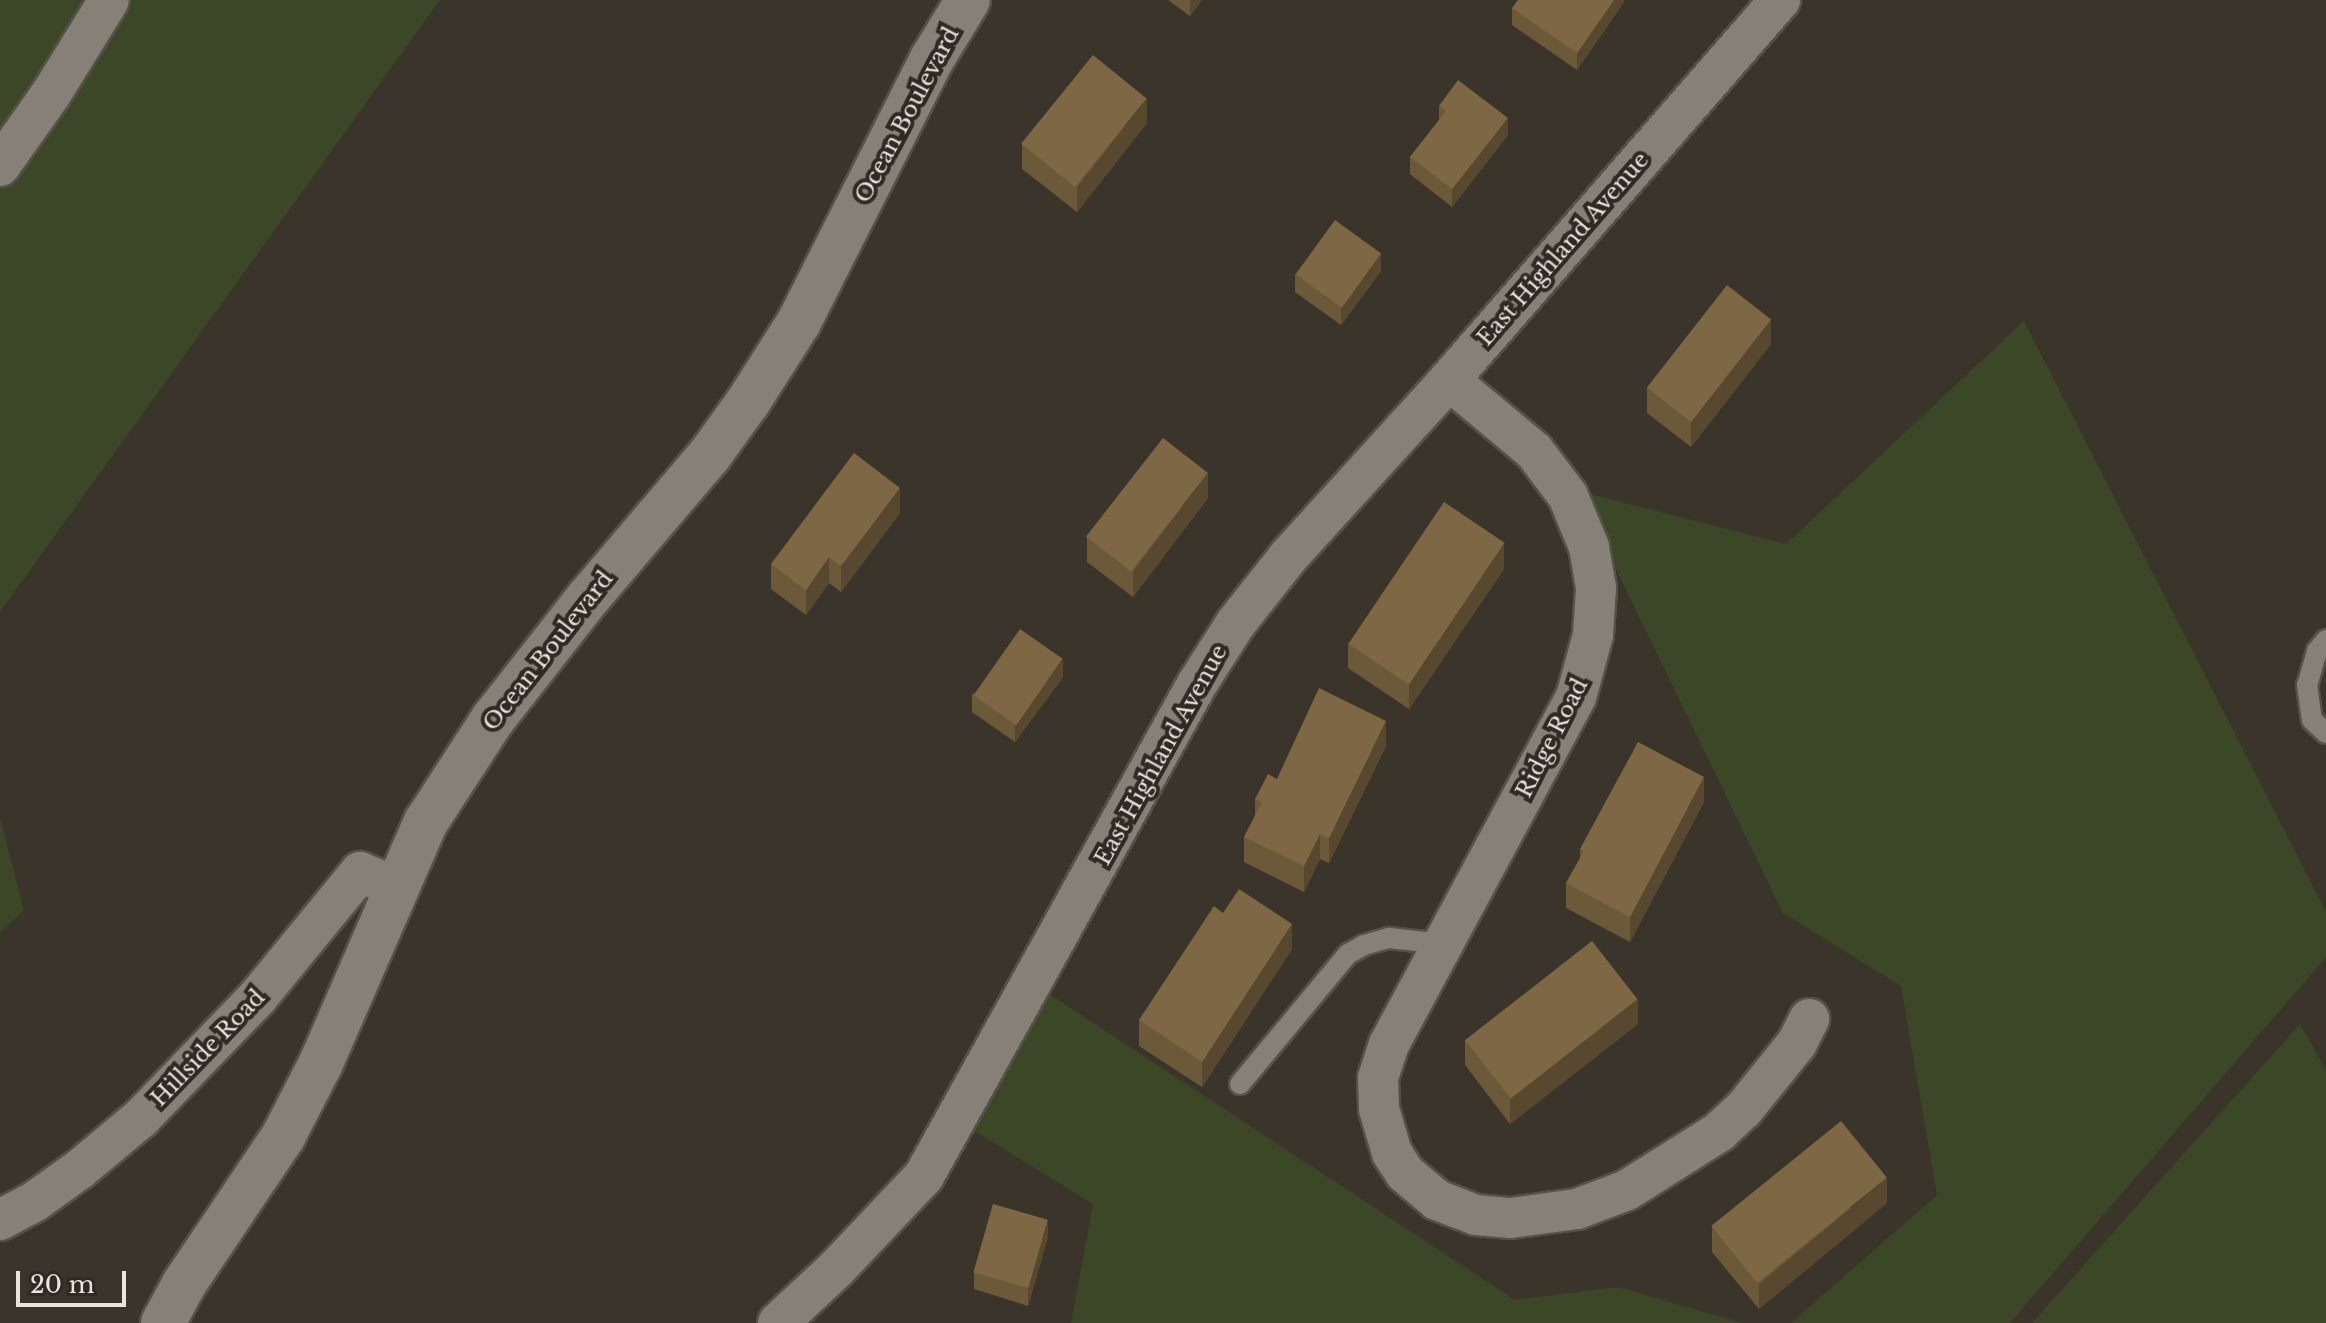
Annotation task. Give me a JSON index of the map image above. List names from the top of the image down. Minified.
{"streets":{"street":["Ocean Boulevard","East Highland Avenue","Ridge Road","Hillside Road"]},"crossings":[["Ocean Boulevard","Hillside Road"],["East Highland Avenue","Ridge Road"]],"scale_bar":"20 m"}
